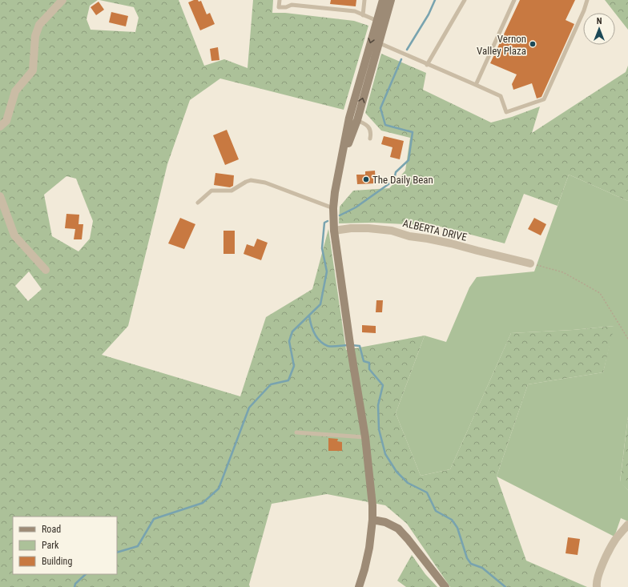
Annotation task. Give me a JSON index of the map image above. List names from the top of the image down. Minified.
{"streets":{"street":["ALBERTA DRIVE"]},"places":["Vernon Valley Plaza","The Daily Bean"],"legend":["Road","Park","Building"],"north":"top"}
